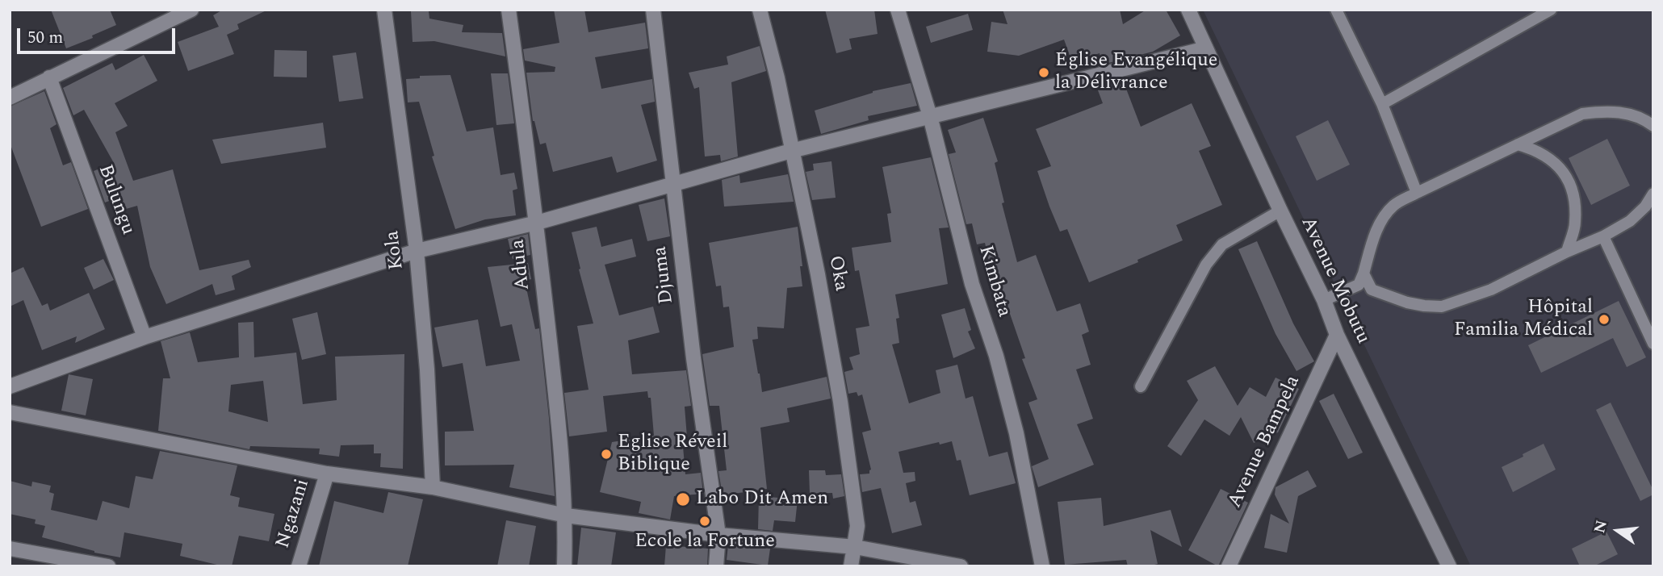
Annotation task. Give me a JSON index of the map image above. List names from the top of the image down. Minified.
{"streets":{"street":["Bulungu","Kola","Adula","Oka","Djuma","Avenue Mobutu","Kimbata","Avenue Bampela","Ngazani"]},"crossings":[["Avenue Mobutu","Avenue Bampela"]],"places":["Église Evangélique la Délivrance","Hôpital Familia Médical","Eglise Réveil Biblique","Labo Dit Amen","Ecole la Fortune"],"scale_bar":"50 m","north":"left"}
